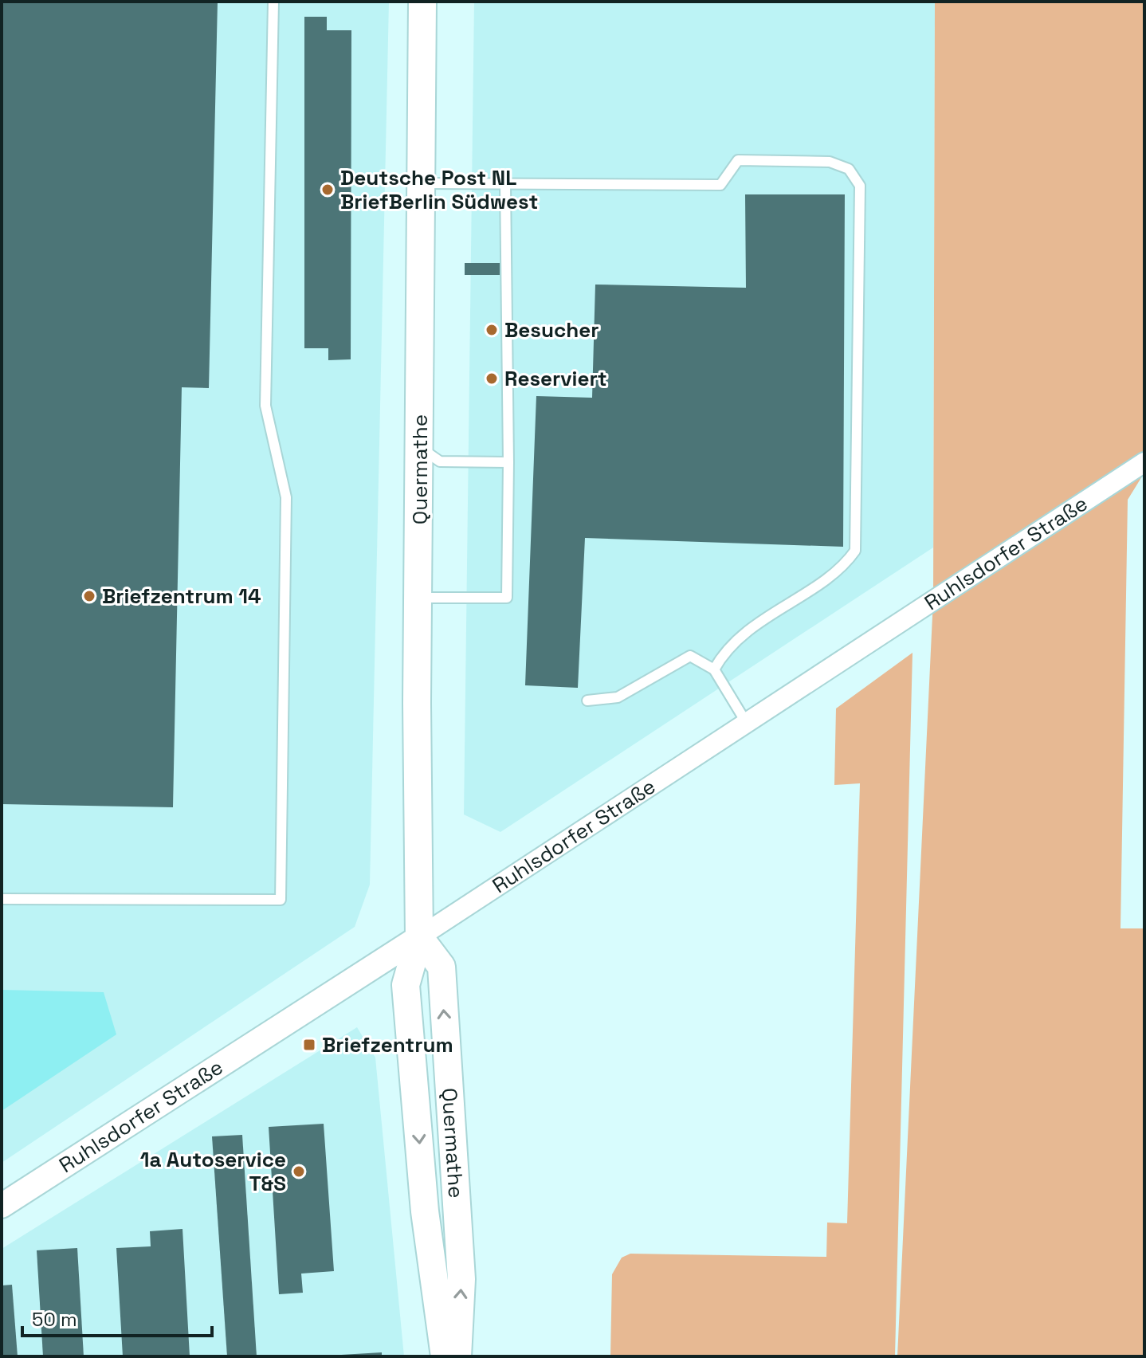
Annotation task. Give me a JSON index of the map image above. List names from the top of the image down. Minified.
{"streets":{"main road":["Quermathe"],"street":["Ruhlsdorfer Straße"]},"crossings":[["Quermathe","Ruhlsdorfer Straße"]],"places":{"other":["Deutsche Post NL BriefBerlin Südwest","Besucher","Reserviert","Briefzentrum 14","1a Autoservice T&S"],"transit":["Briefzentrum"]},"scale_bar":"50 m"}
